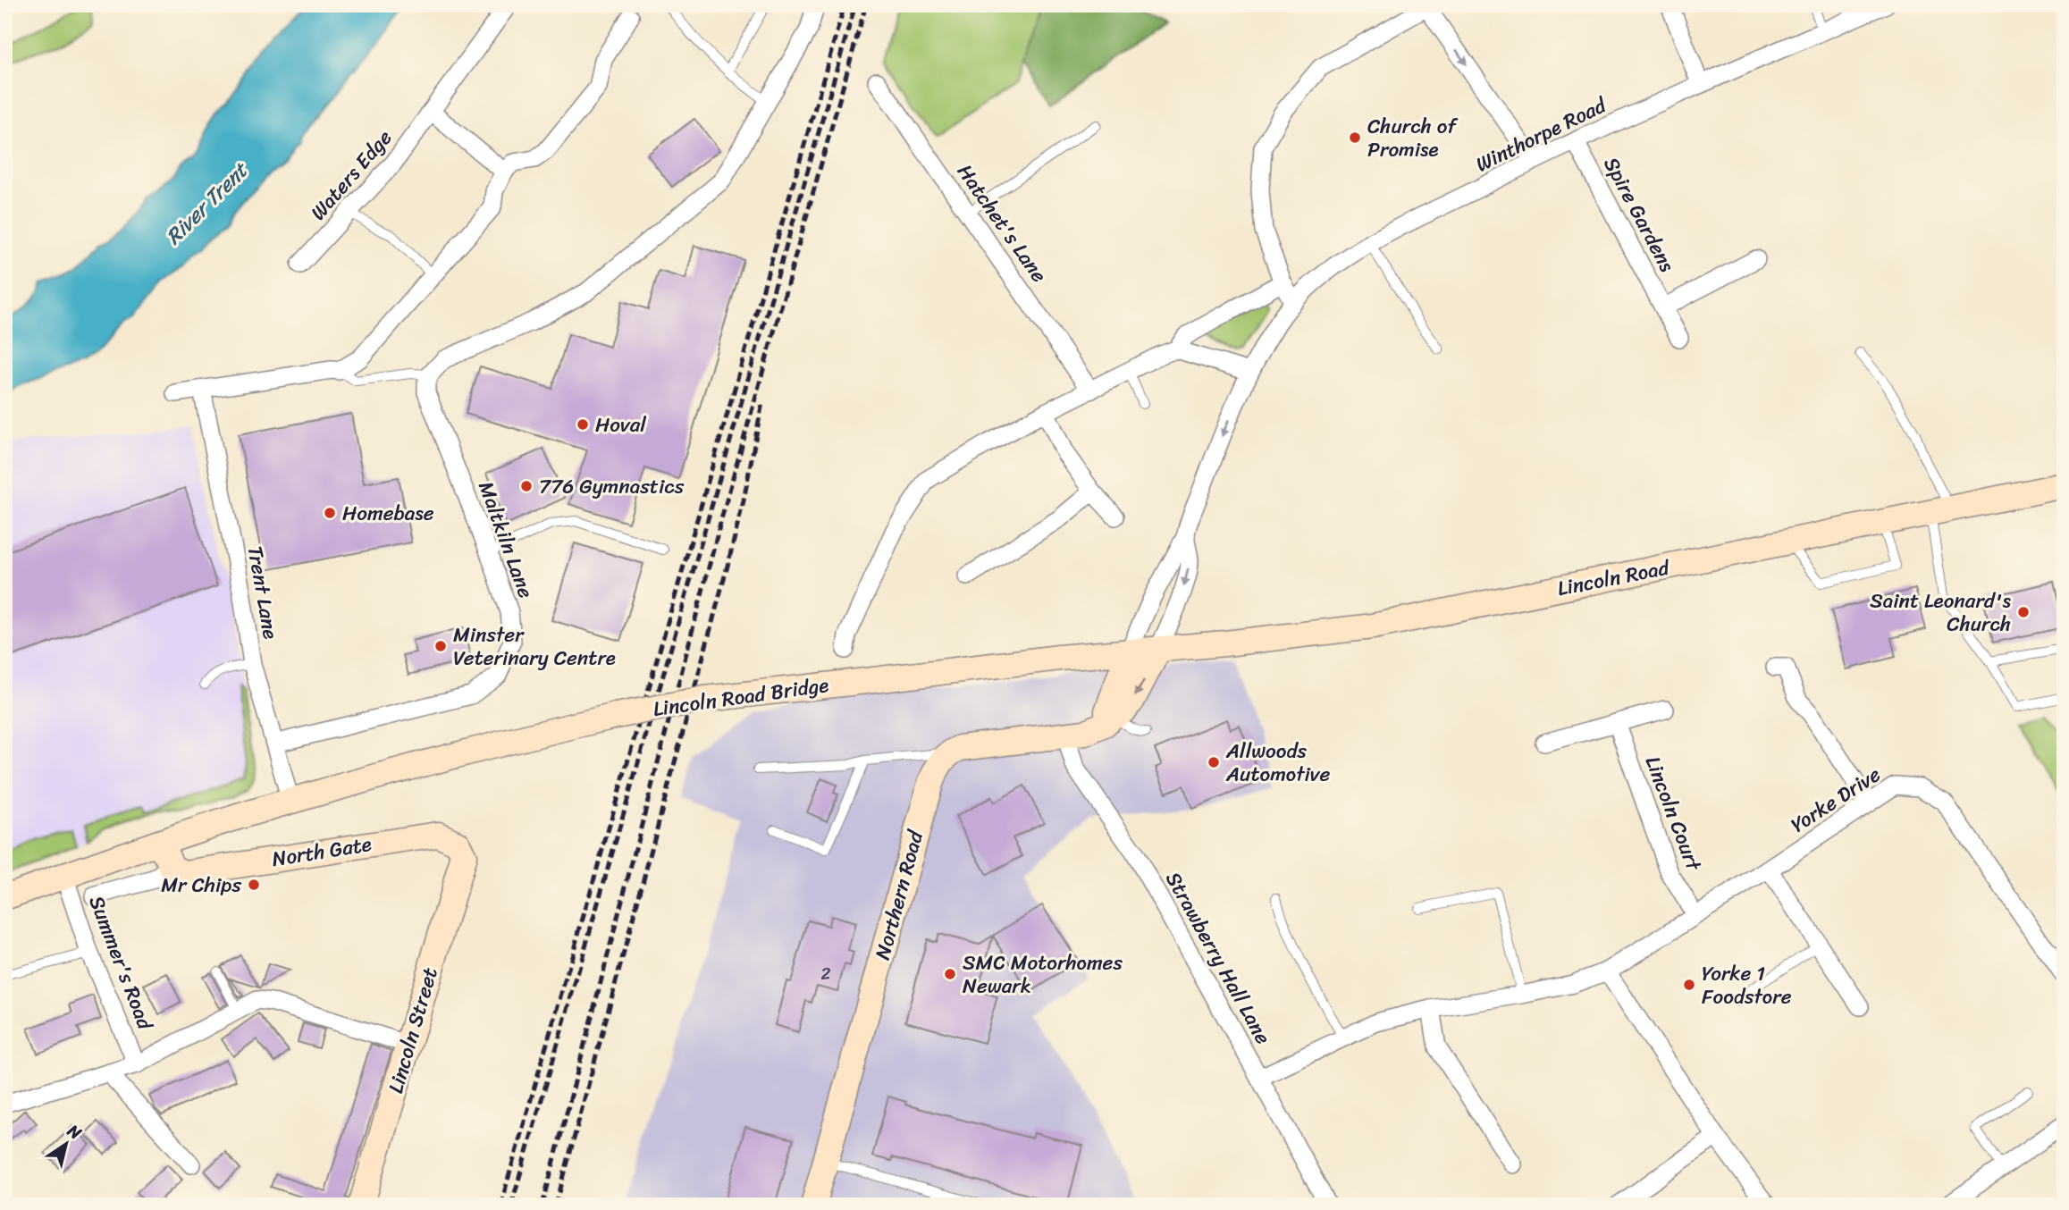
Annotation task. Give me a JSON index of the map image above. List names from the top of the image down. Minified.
{"streets":{"main road":["Lincoln Road","Lincoln Road Bridge","North Gate","Northern Road","Lincoln Street"],"street":["Winthorpe Road","Waters Edge","Spire Gardens","Hatchet's Lane","Maltkiln Lane","Trent Lane","Yorke Drive","Lincoln Court","Strawberry Hall Lane","Summer's Road"]},"crossings":[["Winthorpe Road","Spire Gardens"],["Winthorpe Road","Lincoln Road"],["Winthorpe Road","Lincoln Road Bridge"],["Maltkiln Lane","Trent Lane"],["Lincoln Road","Lincoln Road Bridge"],["Trent Lane","Lincoln Road Bridge"],["Yorke Drive","Lincoln Court"],["Yorke Drive","Strawberry Hall Lane"],["North Gate","Lincoln Street"]],"water":["River Trent"],"places":["Church of Promise","Hoval","776 Gymnastics","Homebase","Saint Leonard's Church","Minster Veterinary Centre","Allwoods Automotive","Mr Chips","SMC Motorhomes Newark","Yorke 1 Foodstore"],"house_numbers":["2"],"north":"top right"}
